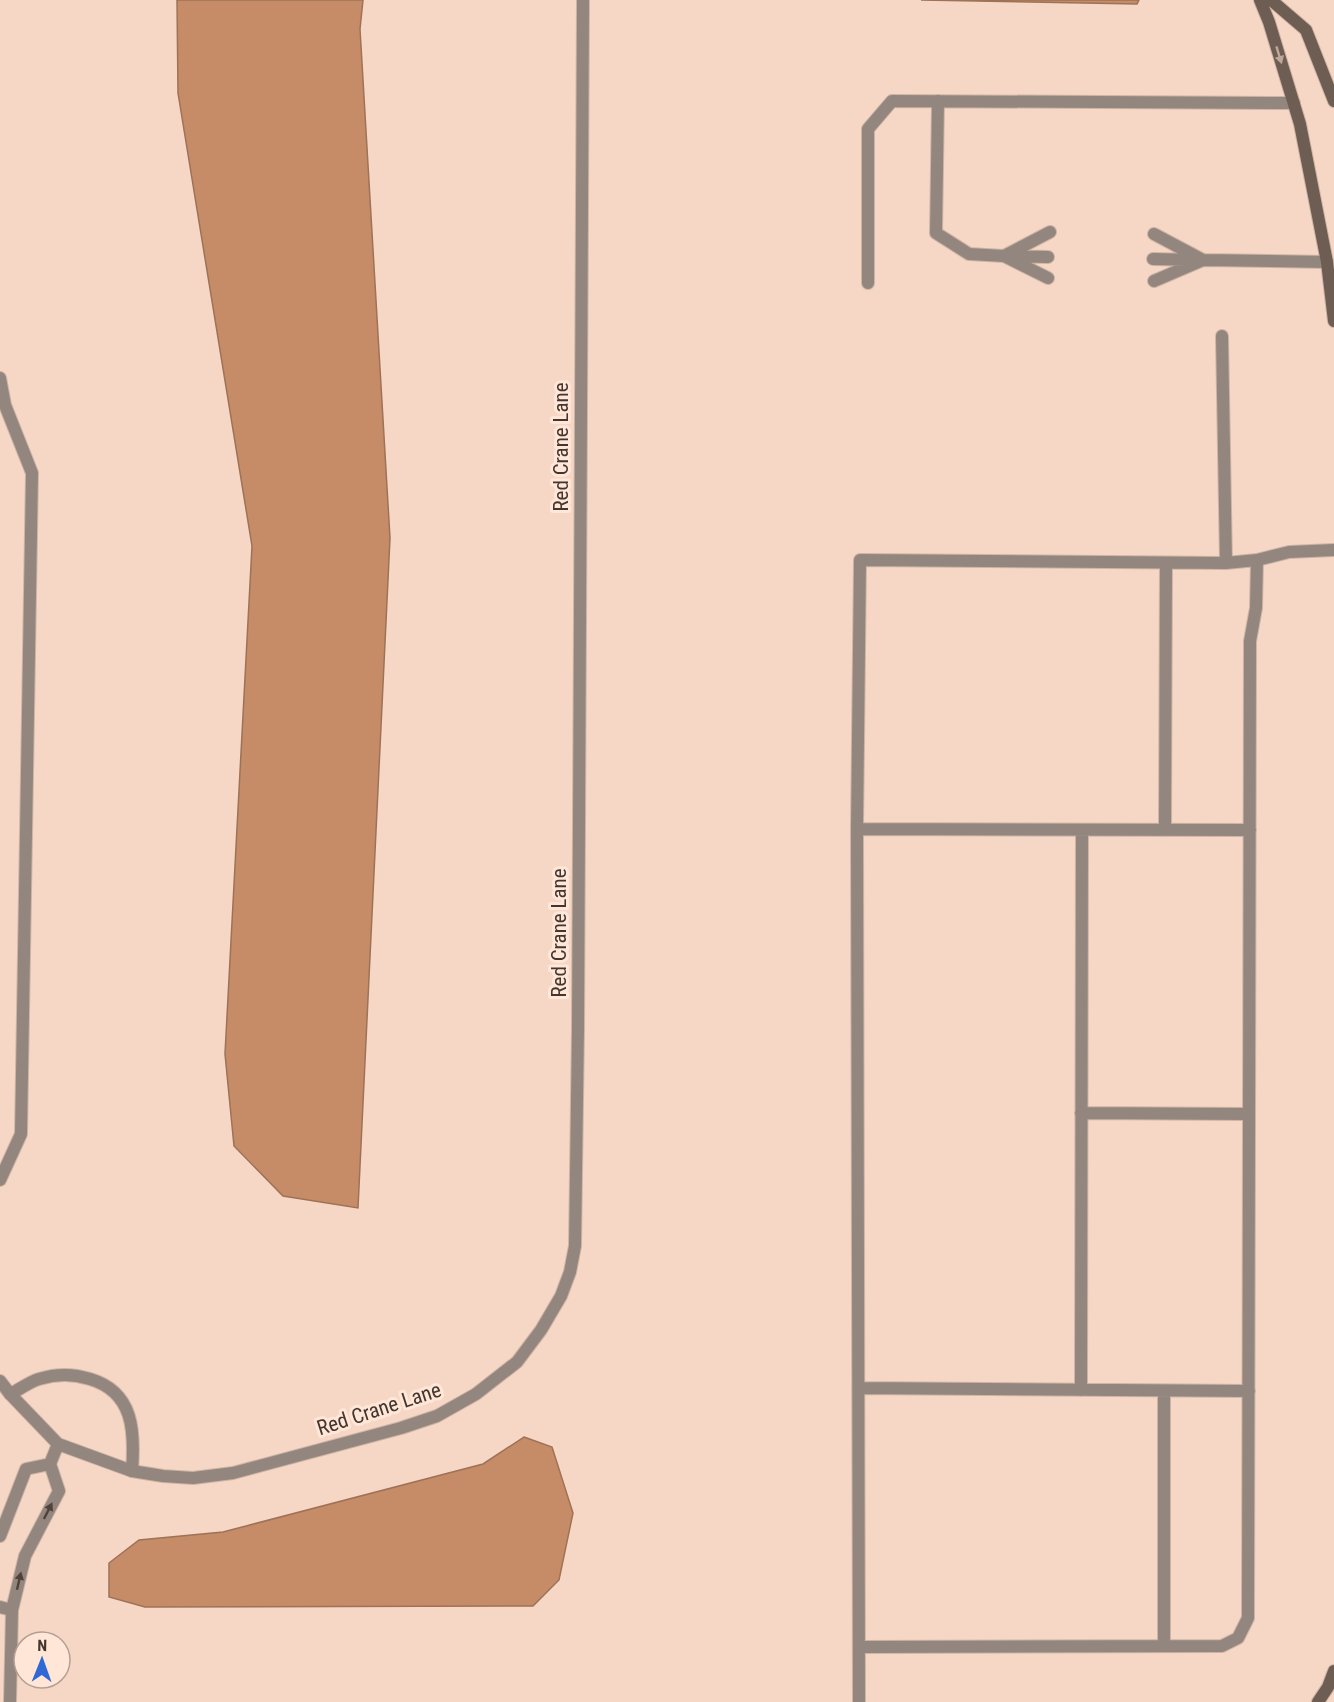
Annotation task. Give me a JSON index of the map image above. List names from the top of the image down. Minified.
{"streets":{"street":["Red Crane Lane"]},"north":"top"}
